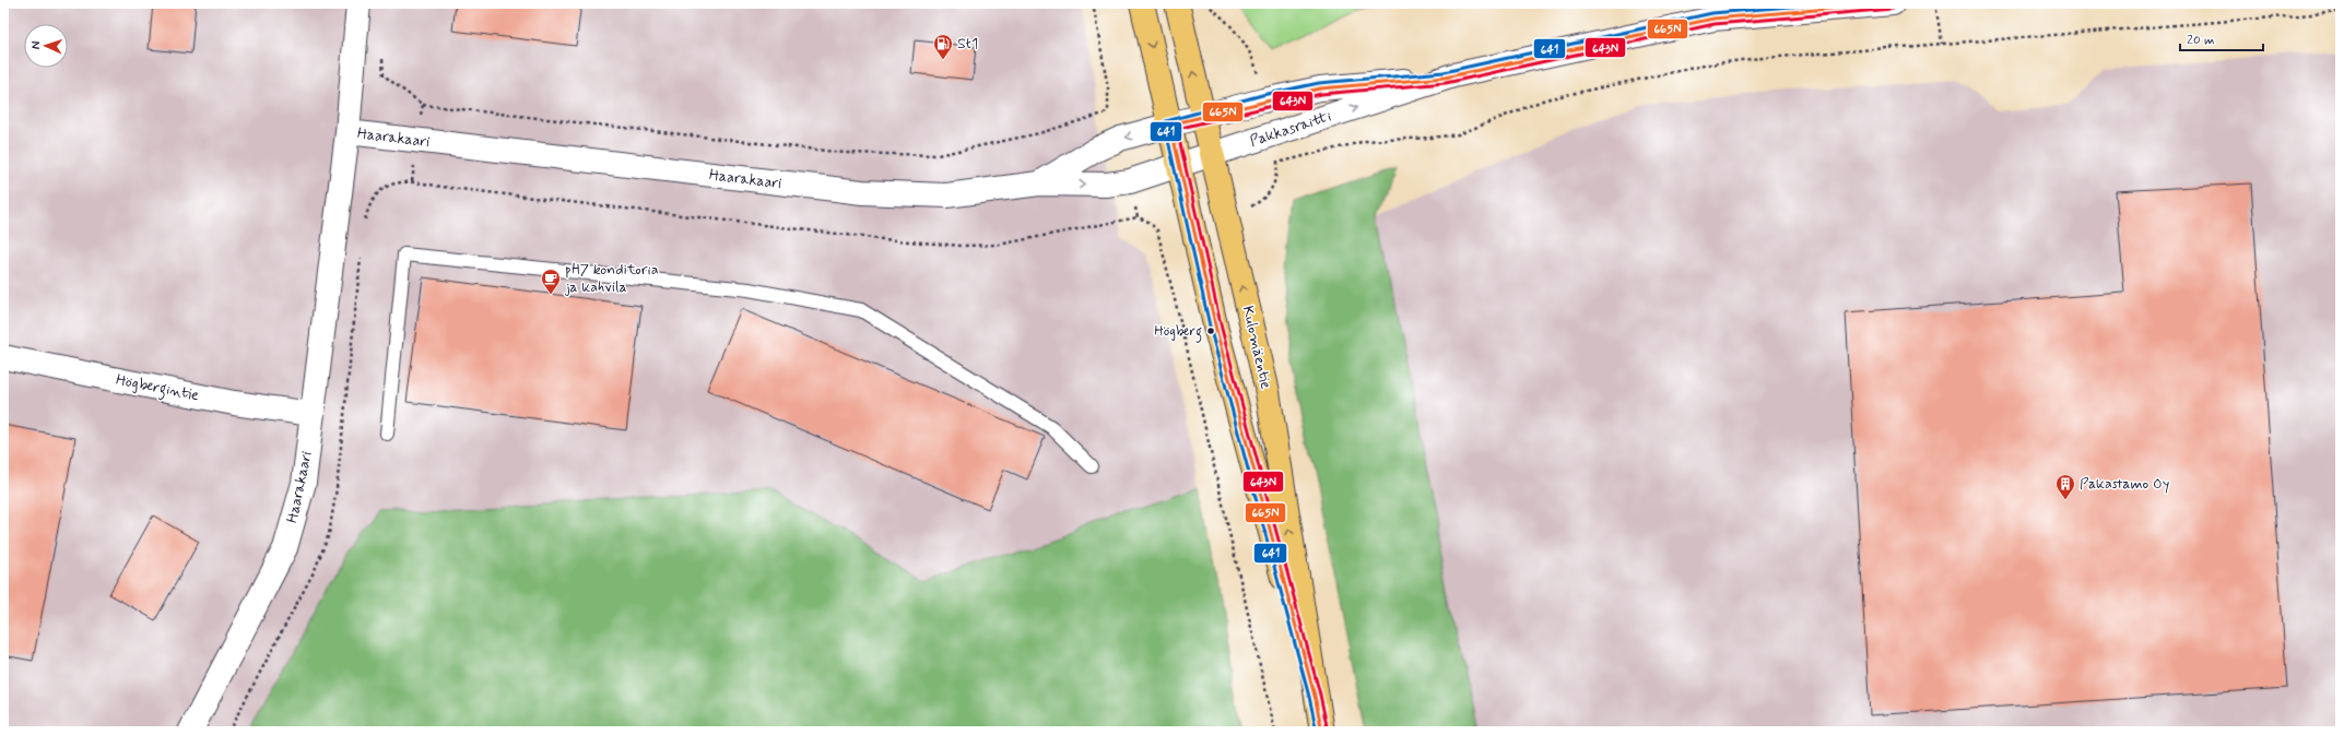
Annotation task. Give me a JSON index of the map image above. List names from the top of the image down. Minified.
{"streets":{"main road":["Kulomäentie"],"street":["Pakkasraitti","Haarakaari","Högbergintie"]},"crossings":[["Pakkasraitti","Haarakaari"],["Pakkasraitti","Kulomäentie"],["Haarakaari","Kulomäentie"],["Haarakaari","Högbergintie"]],"places":{"fuel station":["St1"],"cafe":["pH7 konditoria ja kahvila"],"other":["Högberg"],"building":["Pakastamo Oy"]},"lines":["transit line 665N","transit line 641","transit line 643N"],"scale_bar":"20 m","north":"left"}
